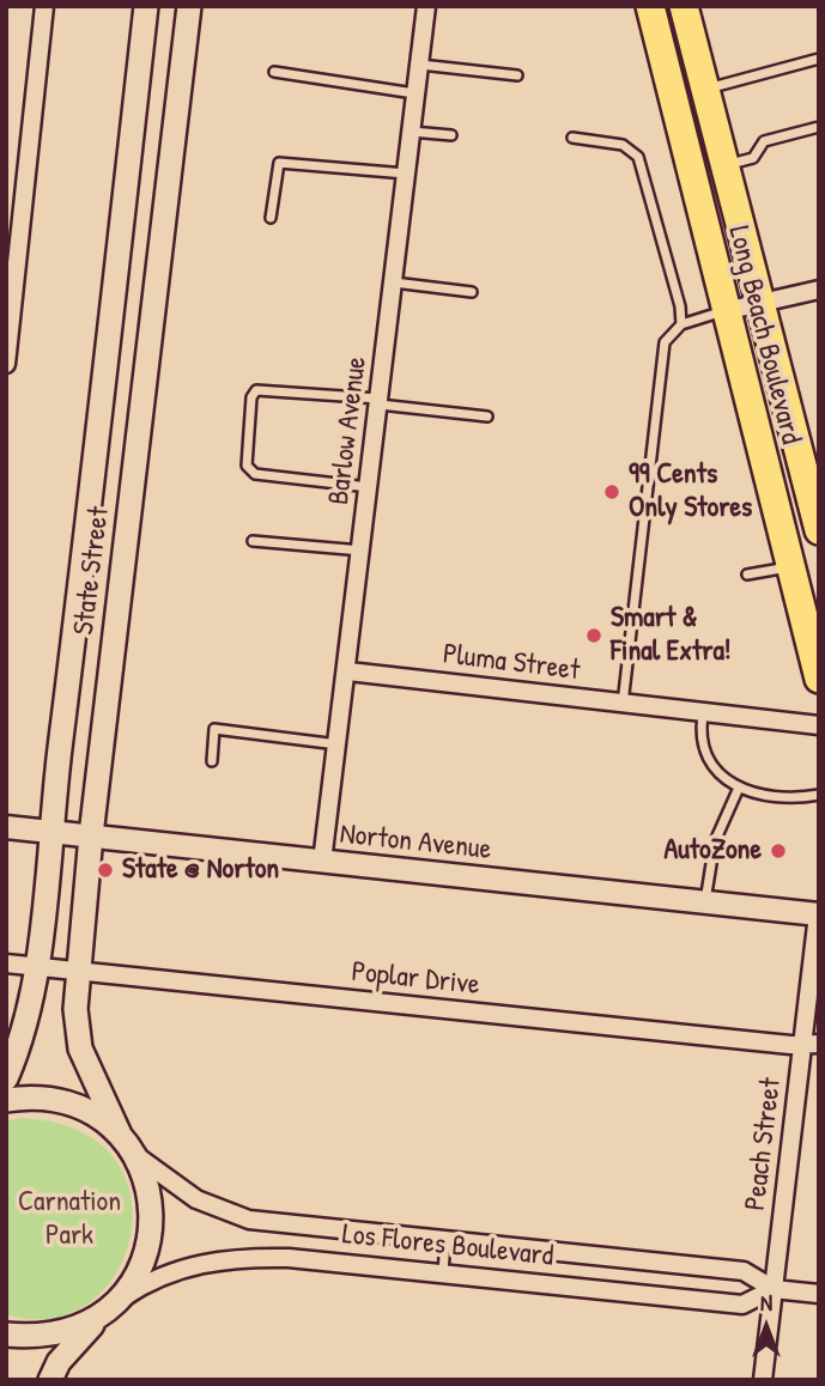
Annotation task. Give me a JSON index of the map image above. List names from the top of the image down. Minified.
{"streets":{"main road":["Long Beach Boulevard","State Street"],"street":["Barlow Avenue","Pluma Street","Norton Avenue","Poplar Drive","Peach Street","Los Flores Boulevard"]},"crossings":[["Barlow Avenue","Pluma Street"],["Barlow Avenue","Norton Avenue"],["State Street","Norton Avenue"],["State Street","Poplar Drive"],["Norton Avenue","Peach Street"],["Poplar Drive","Peach Street"],["Peach Street","Los Flores Boulevard"]],"parks":["Carnation Park"],"places":["99 Cents Only Stores","Smart & Final Extra!","AutoZone","State @ Norton"],"north":"top"}
